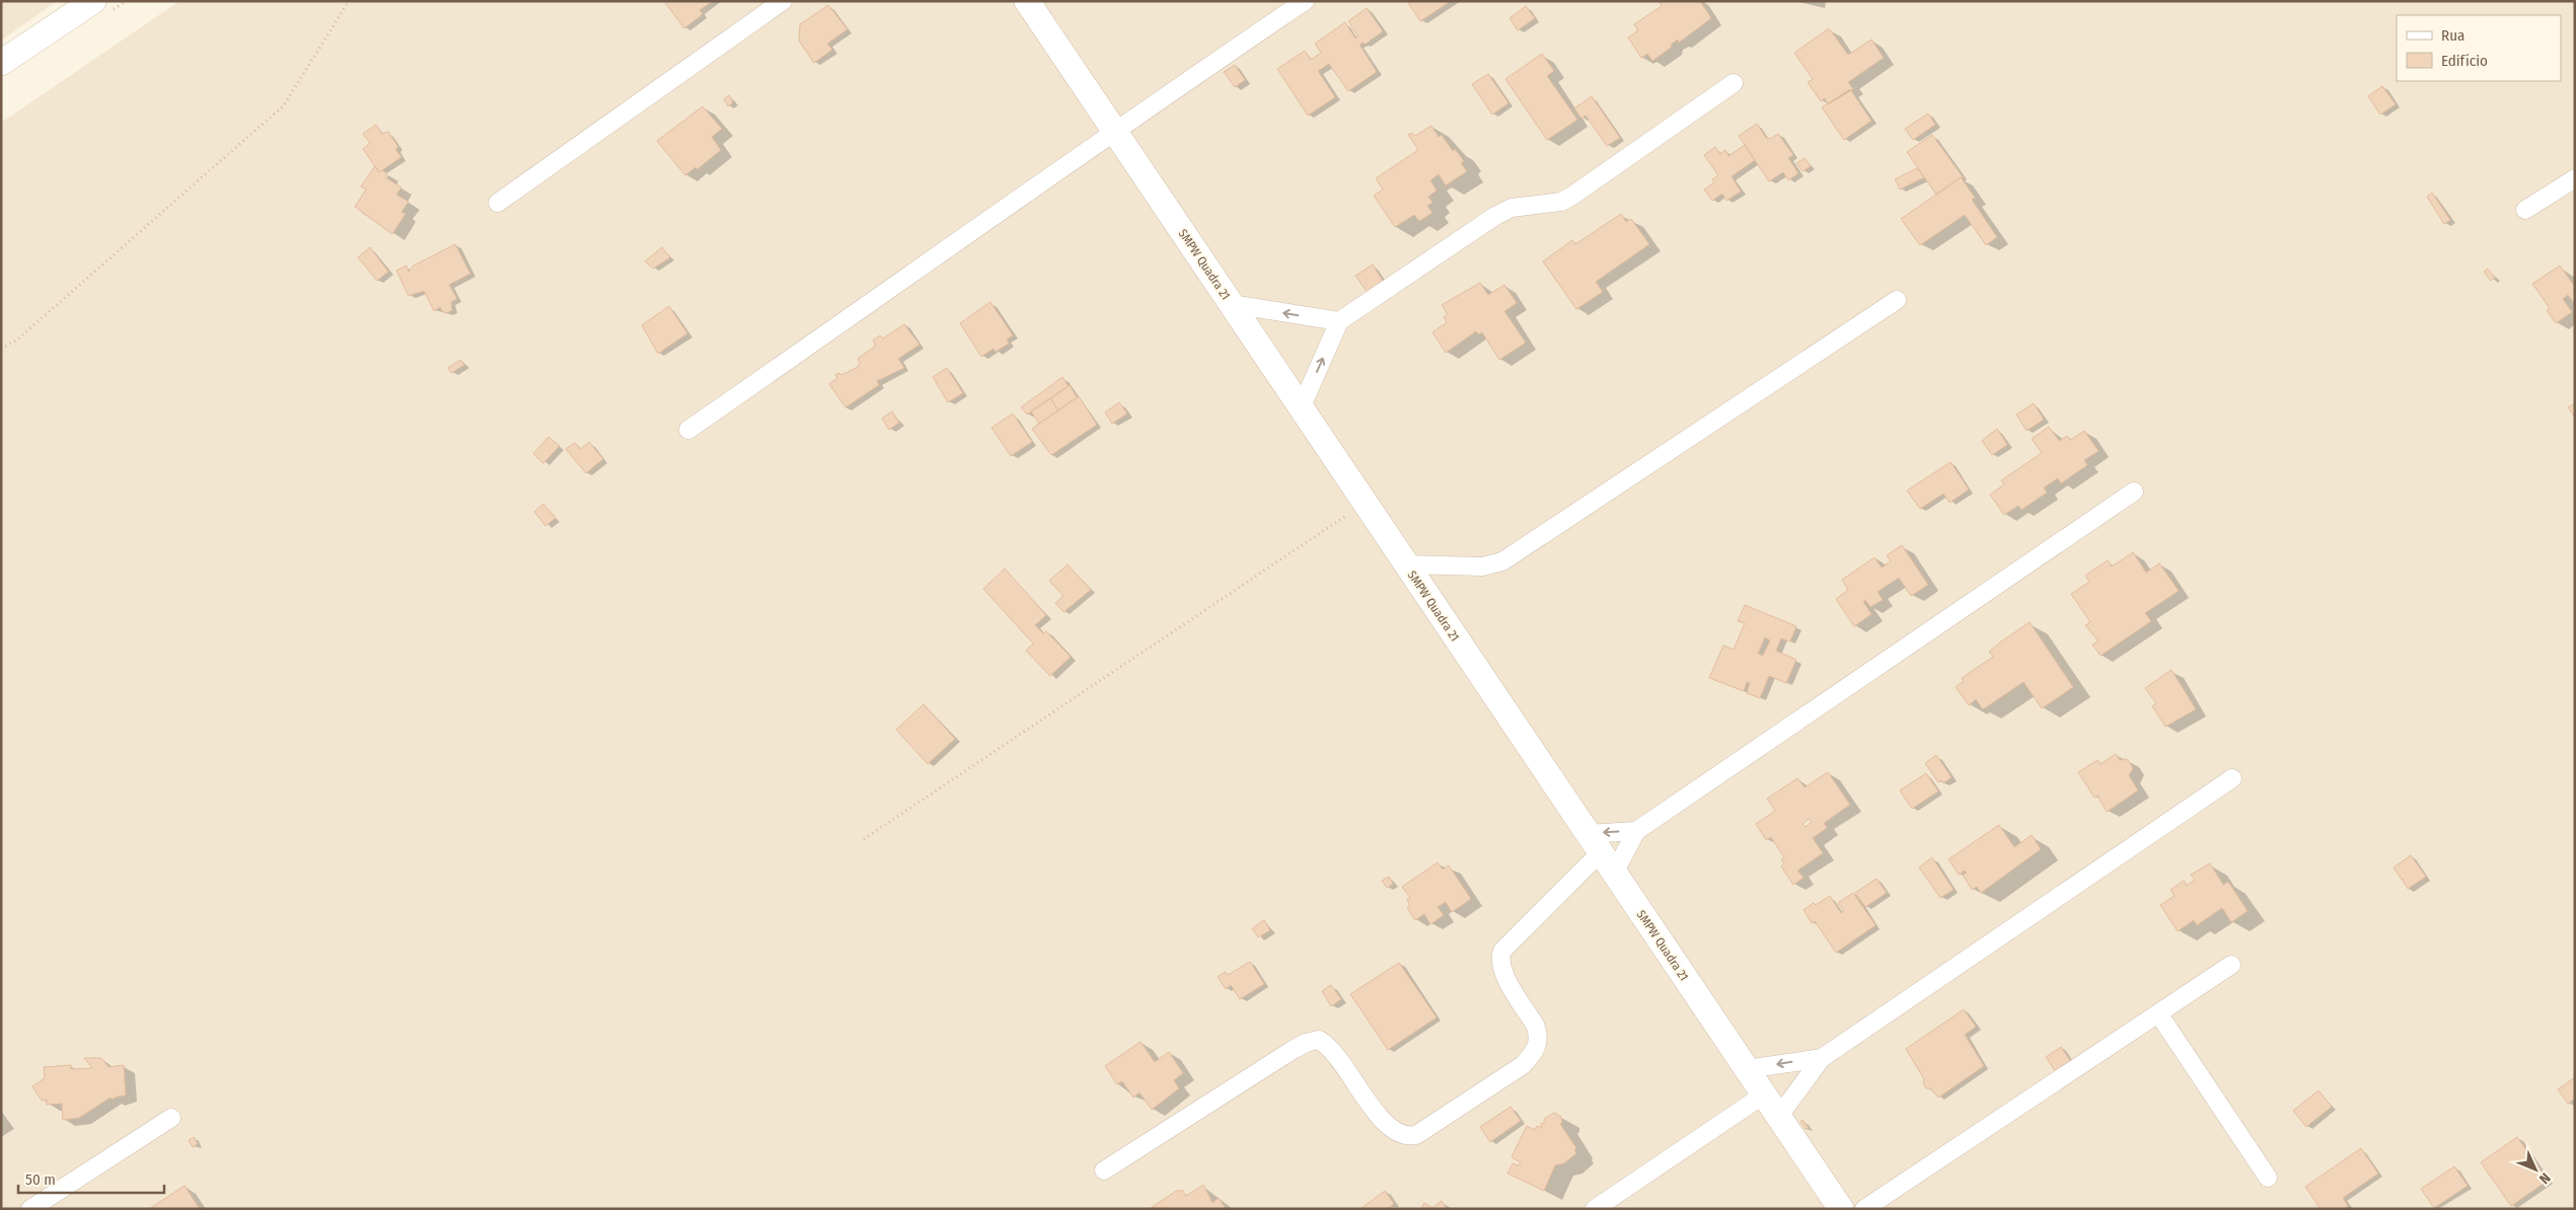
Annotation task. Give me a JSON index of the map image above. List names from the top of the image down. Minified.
{"streets":{"street":["SMPW Quadra 21"]},"legend":["Rua","Edifício"],"scale_bar":"50 m","north":"bottom right"}
